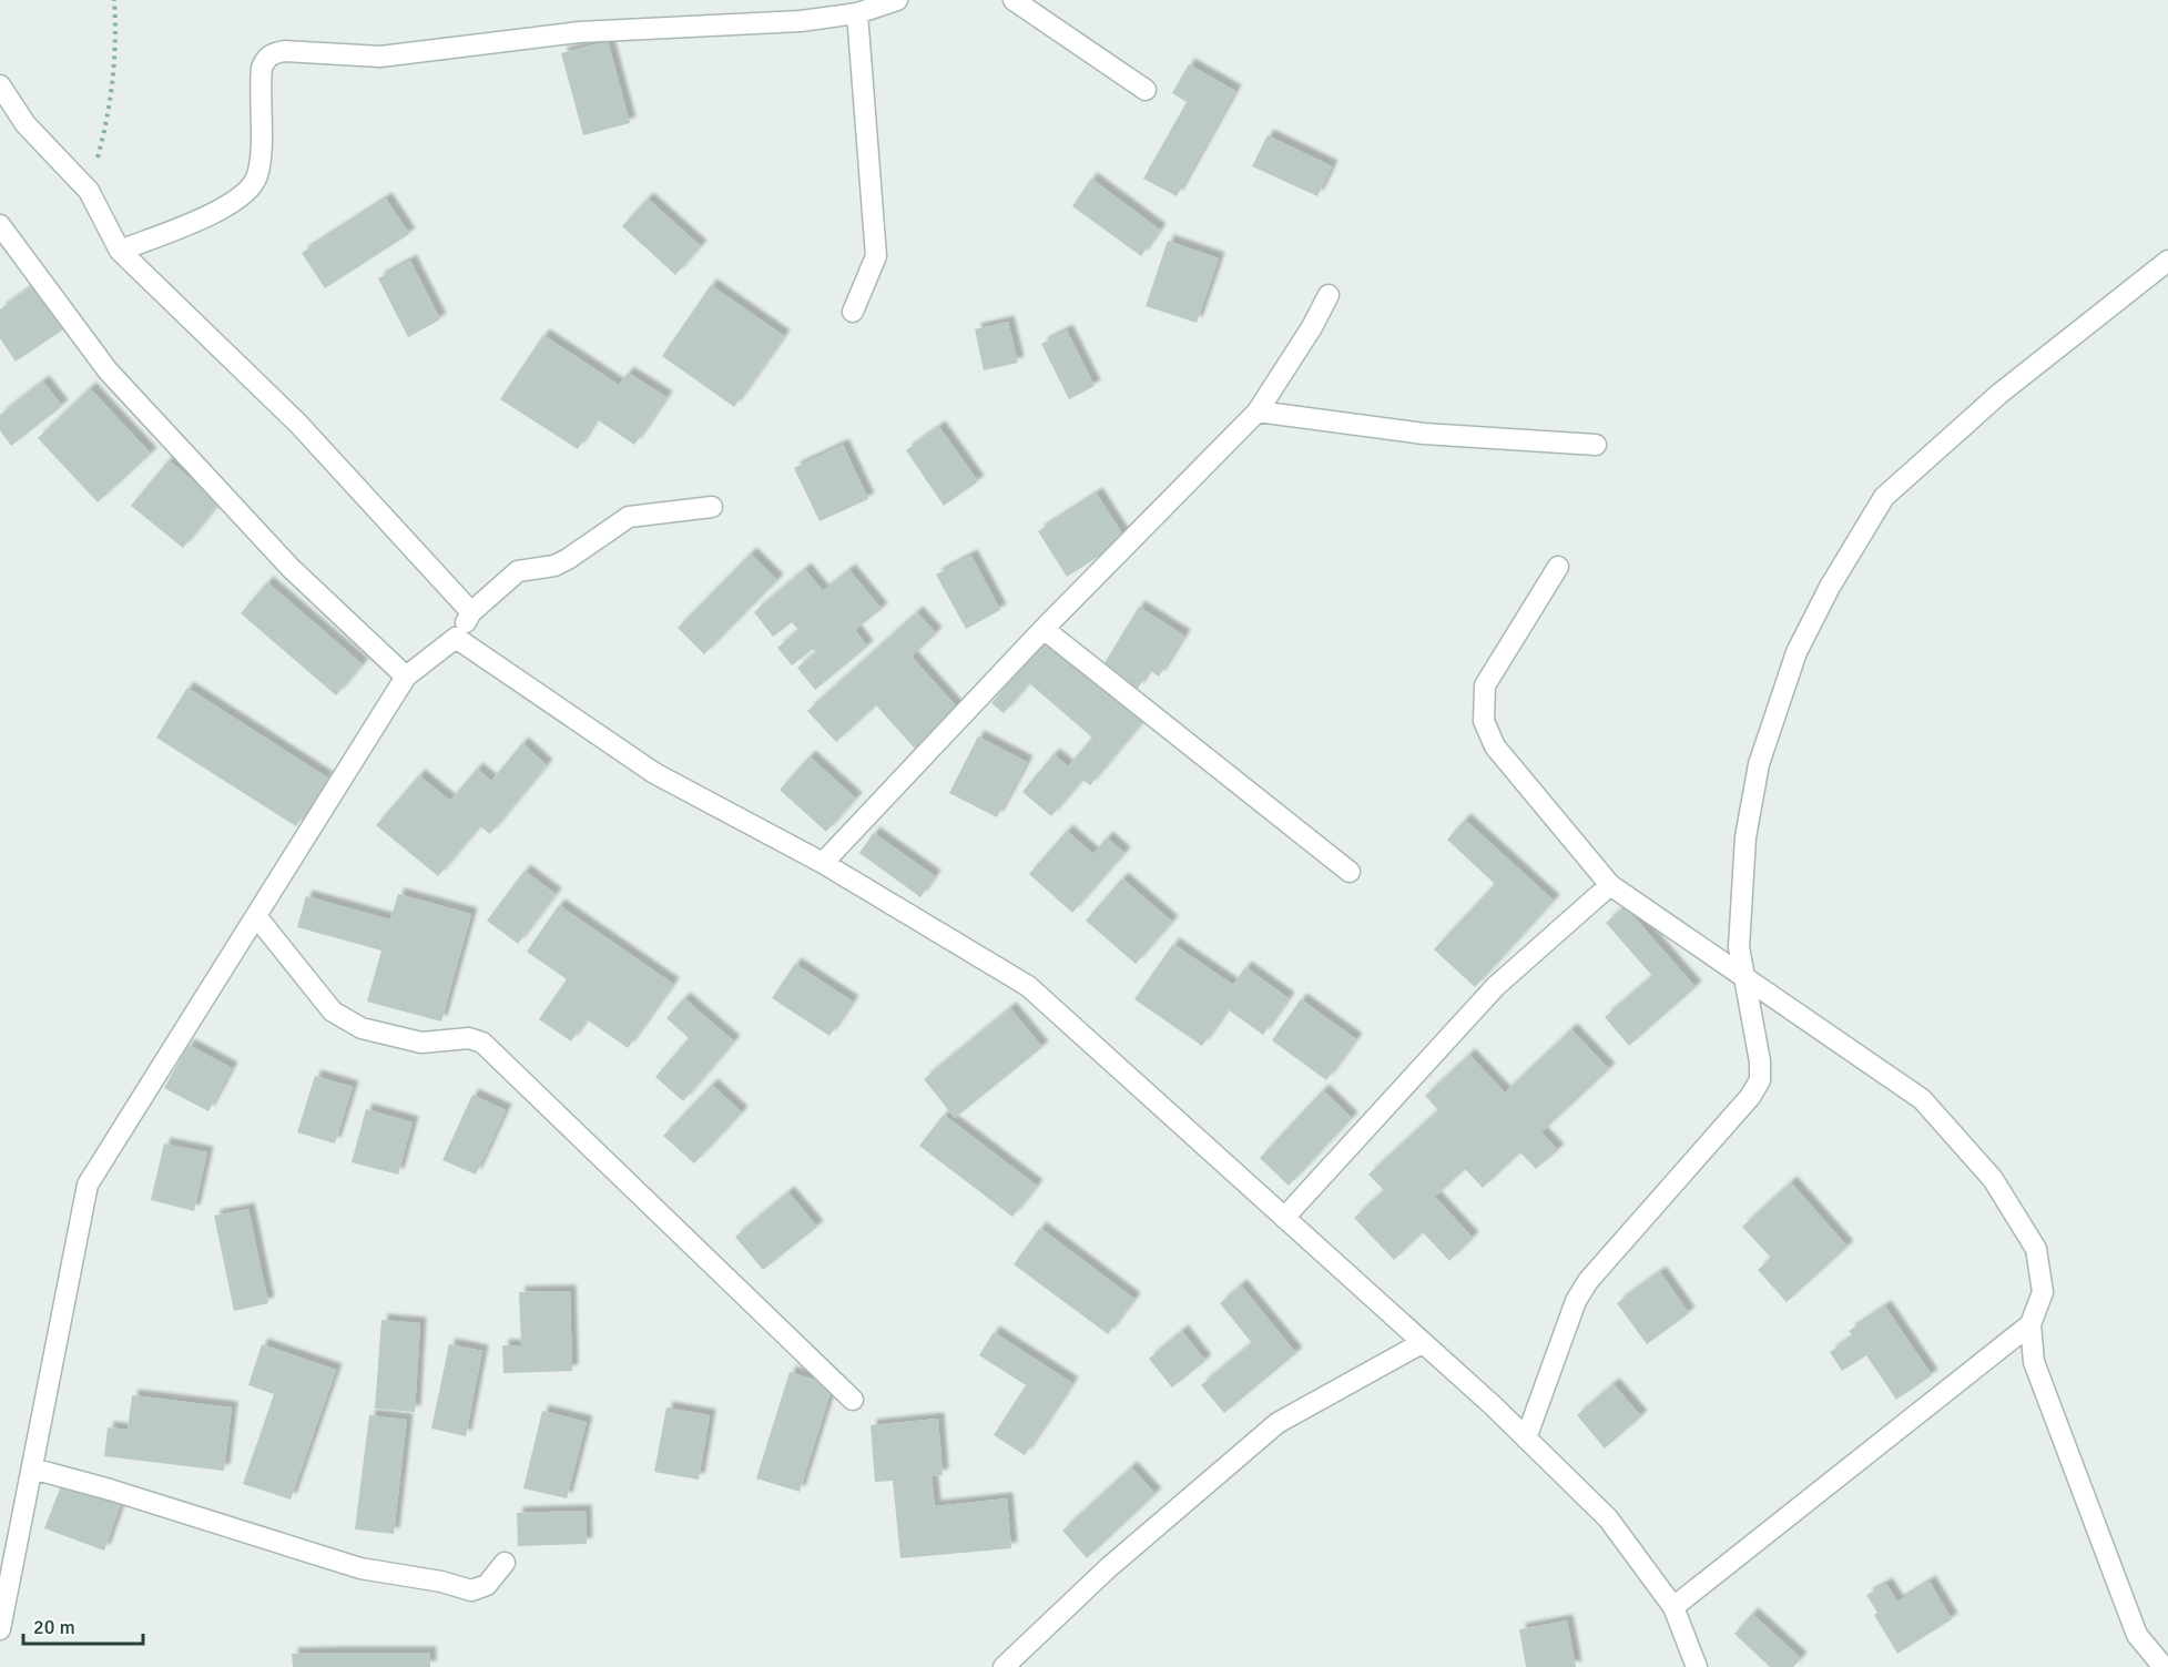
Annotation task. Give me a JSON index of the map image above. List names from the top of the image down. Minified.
{"scale_bar":"20 m"}
